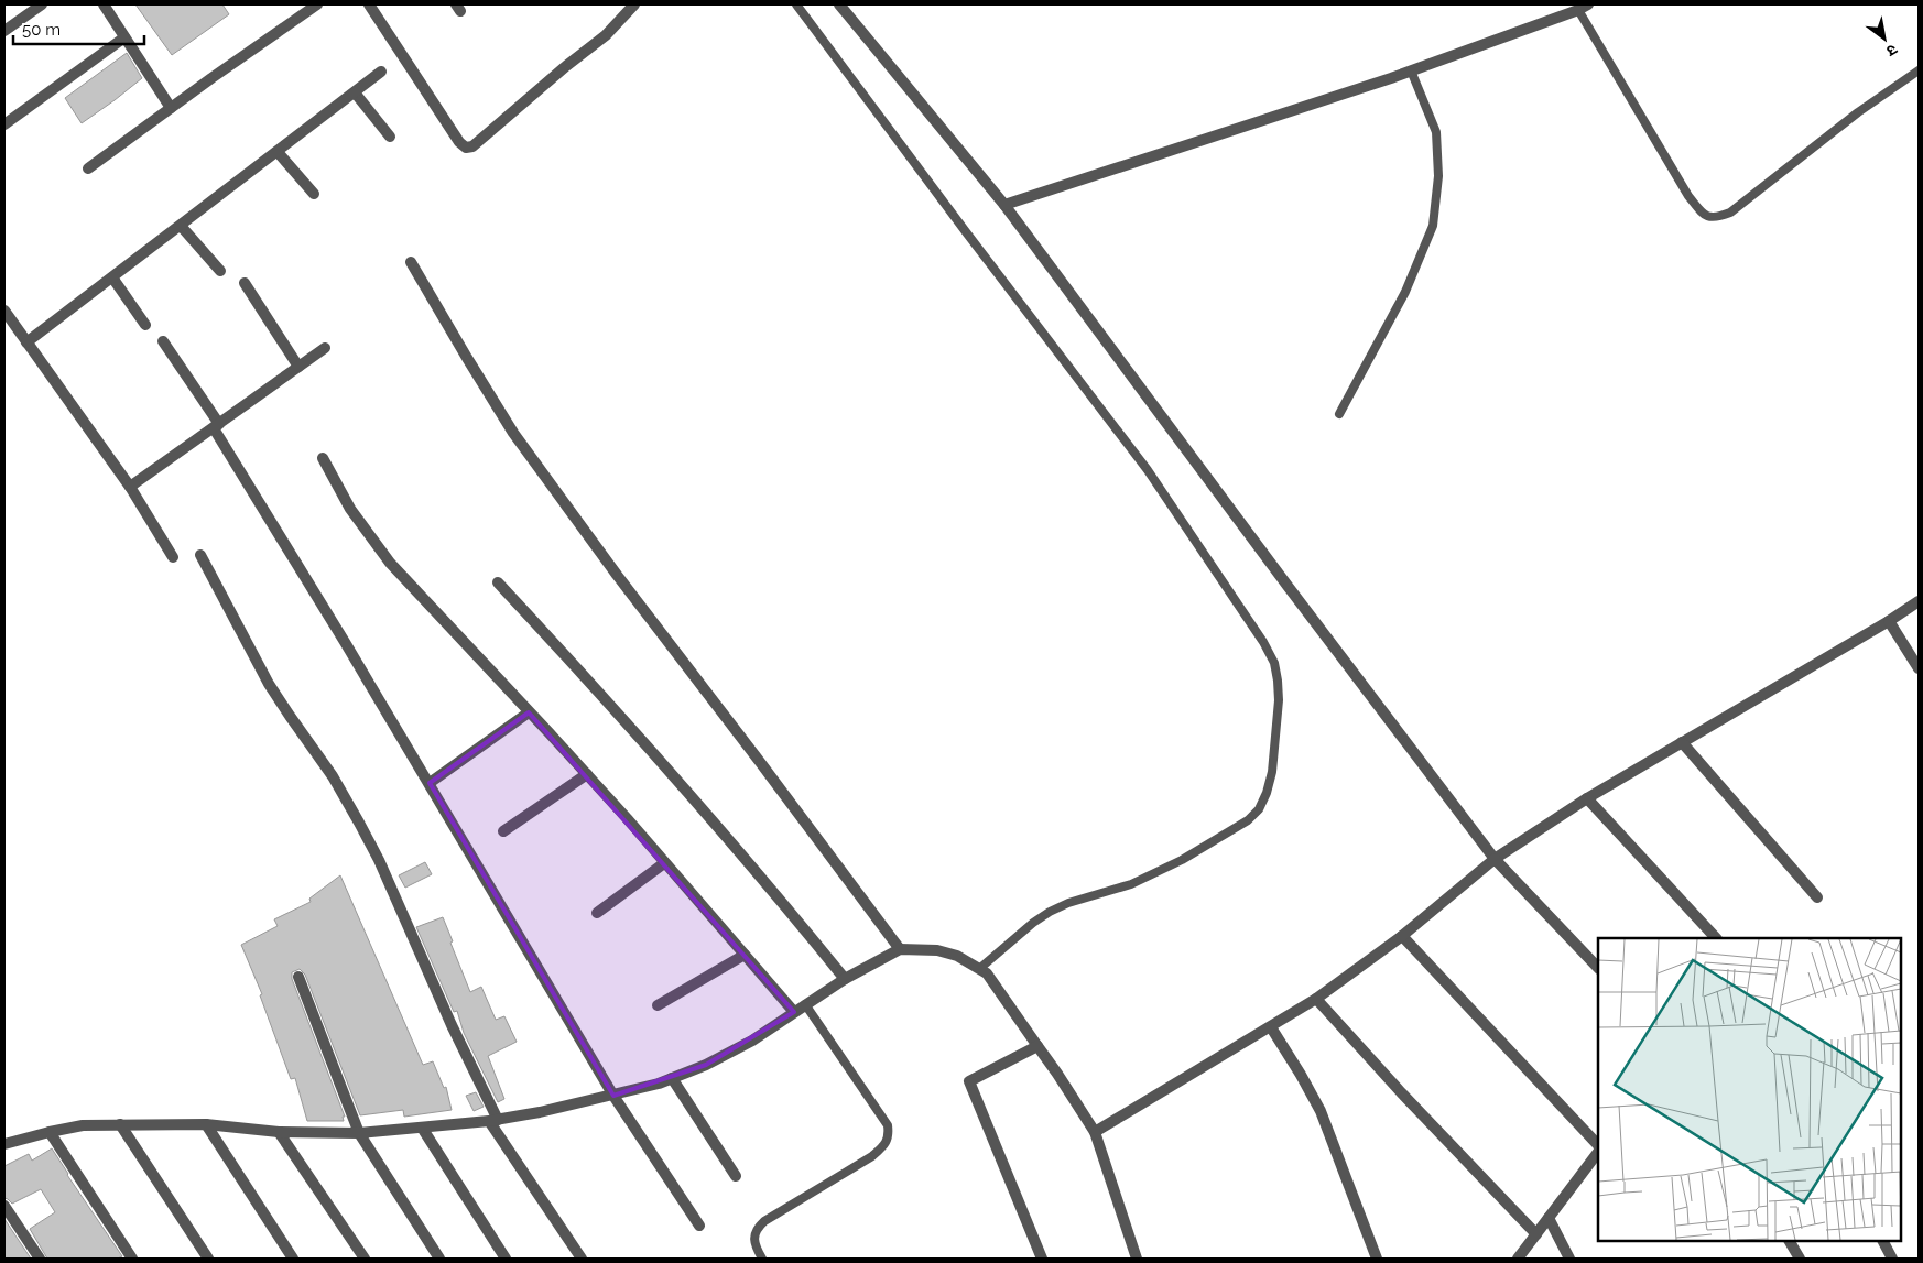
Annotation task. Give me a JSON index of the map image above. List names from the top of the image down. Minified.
{"scale_bar":"50 m","north":"bottom right"}
